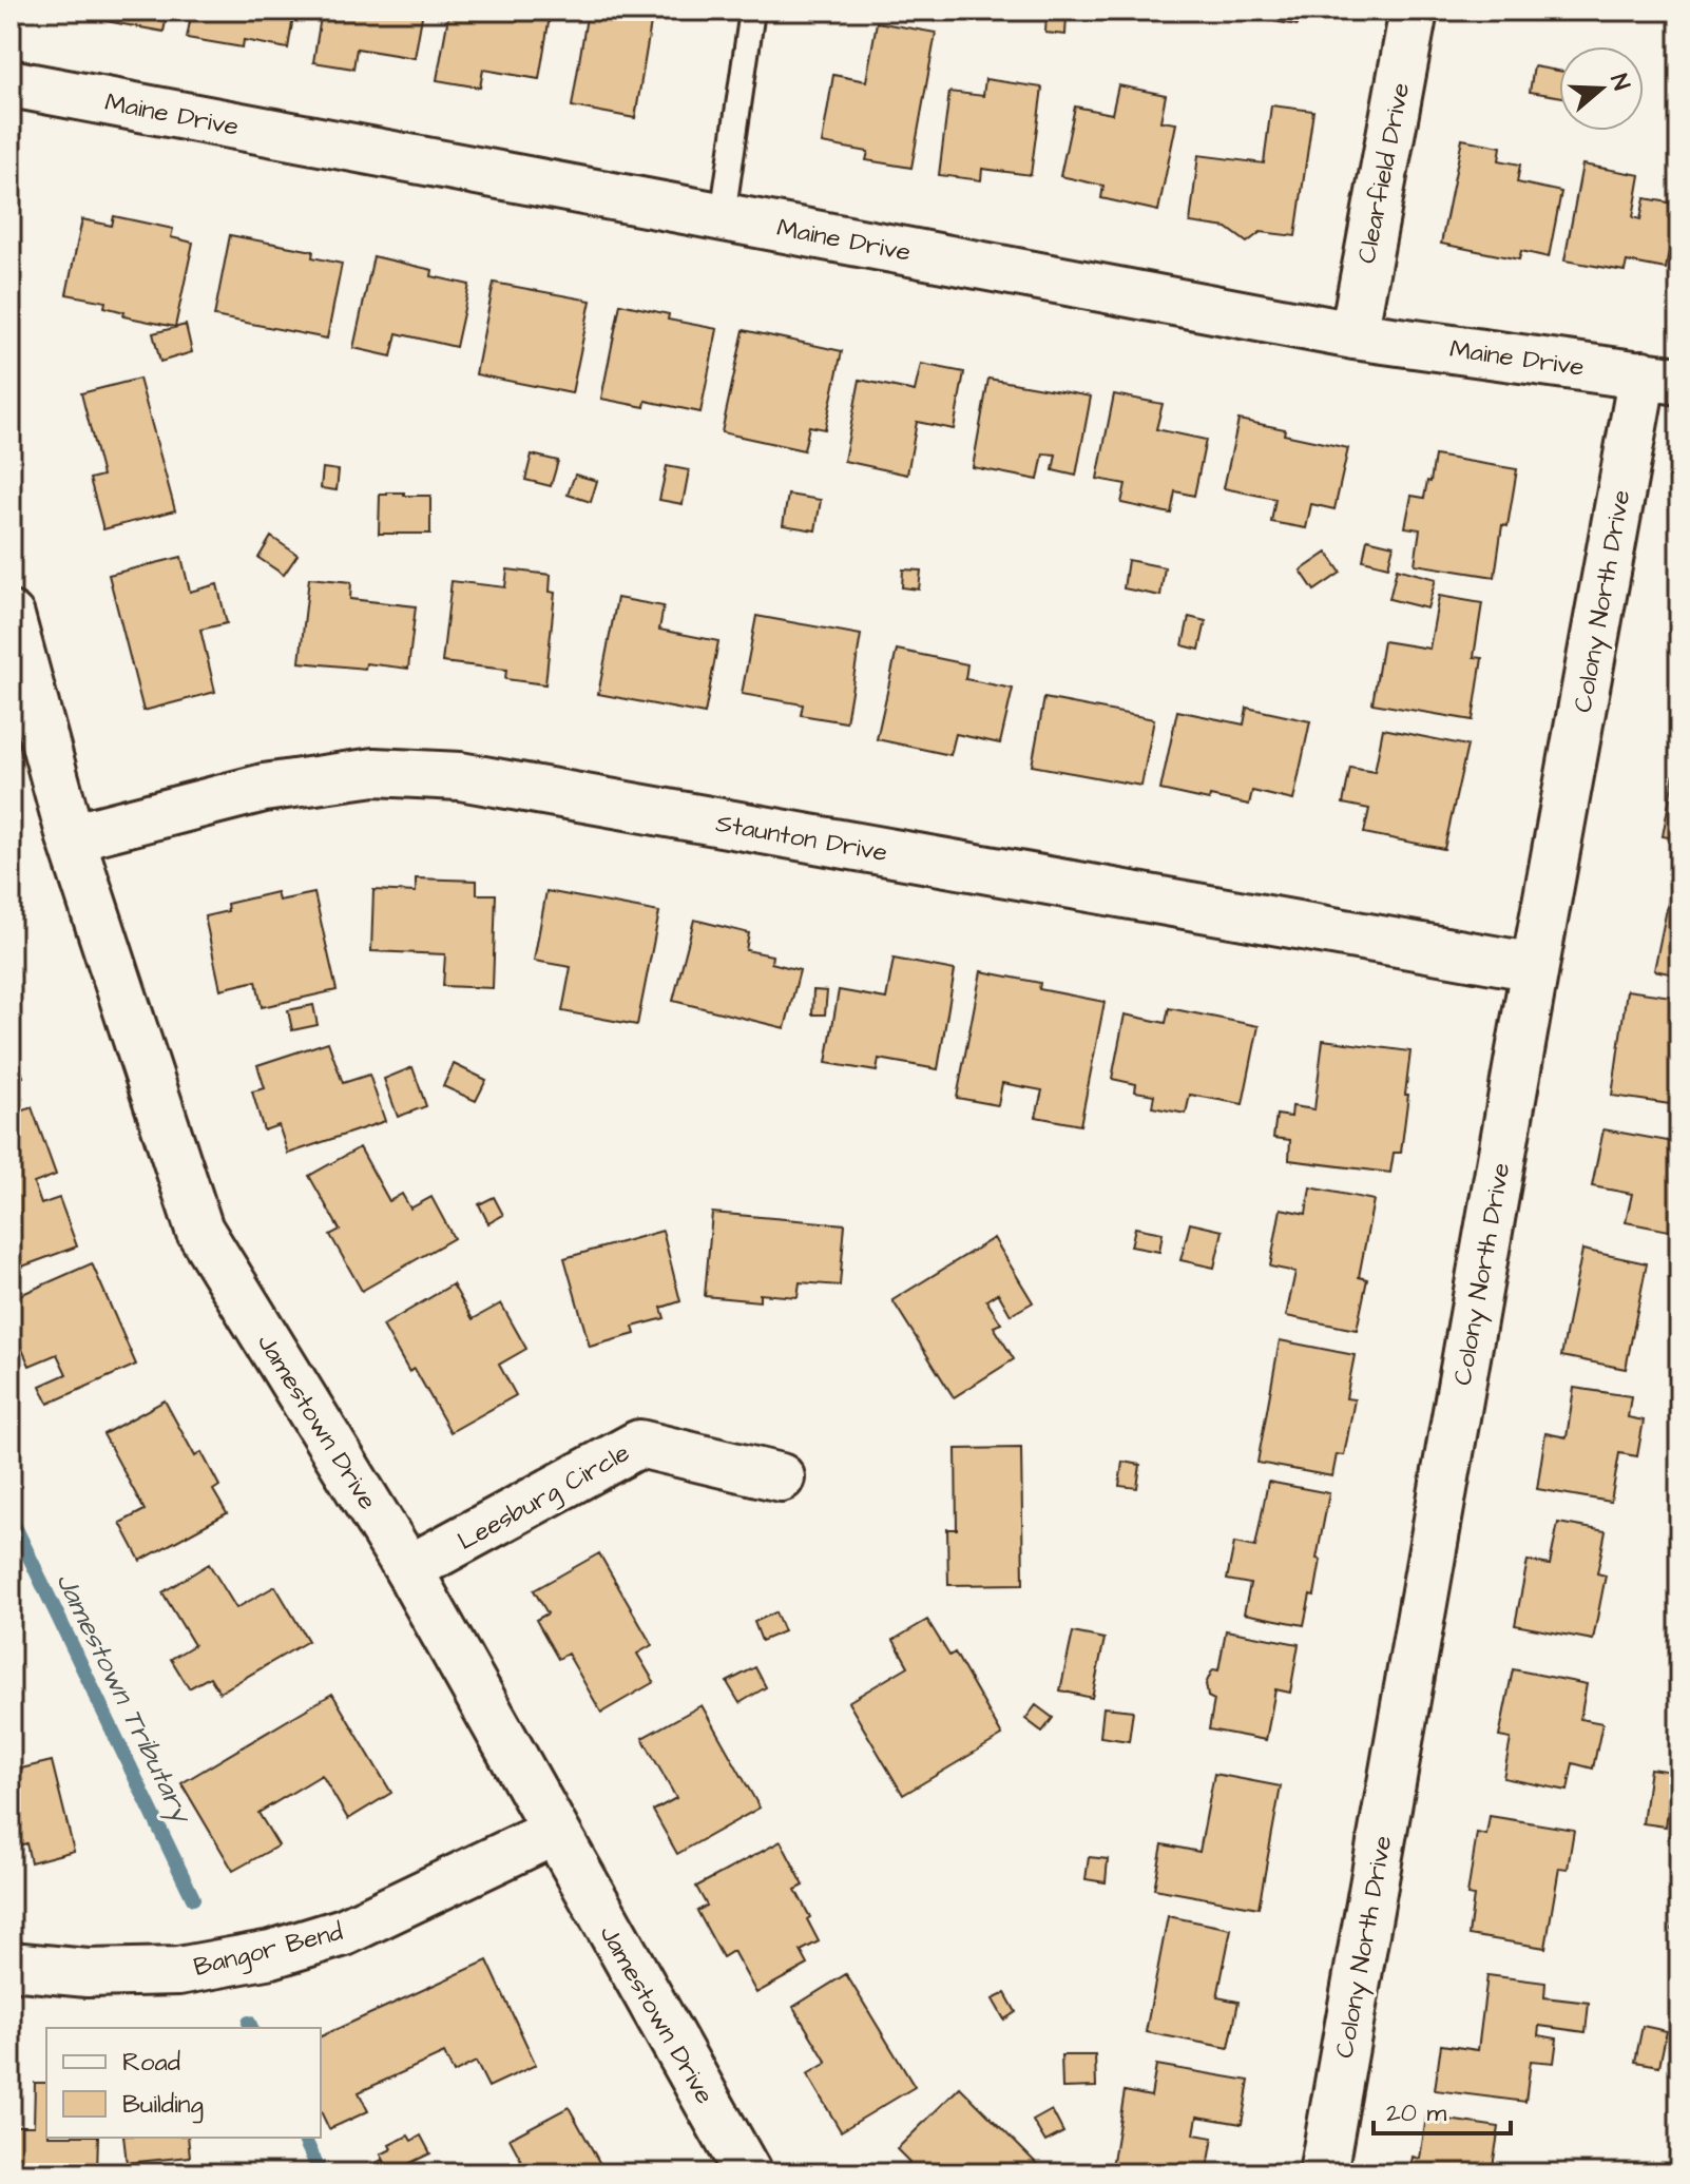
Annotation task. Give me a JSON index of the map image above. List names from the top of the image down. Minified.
{"streets":{"street":["Maine Drive","Clearfield Drive","Colony North Drive","Staunton Drive","Jamestown Drive","Leesburg Circle","Bangor Bend"]},"crossings":[["Maine Drive","Clearfield Drive"],["Maine Drive","Colony North Drive"],["Colony North Drive","Staunton Drive"],["Staunton Drive","Jamestown Drive"],["Jamestown Drive","Leesburg Circle"],["Jamestown Drive","Bangor Bend"]],"water":["Jamestown Tributary"],"legend":["Road","Building"],"scale_bar":"20 m","north":"right"}
